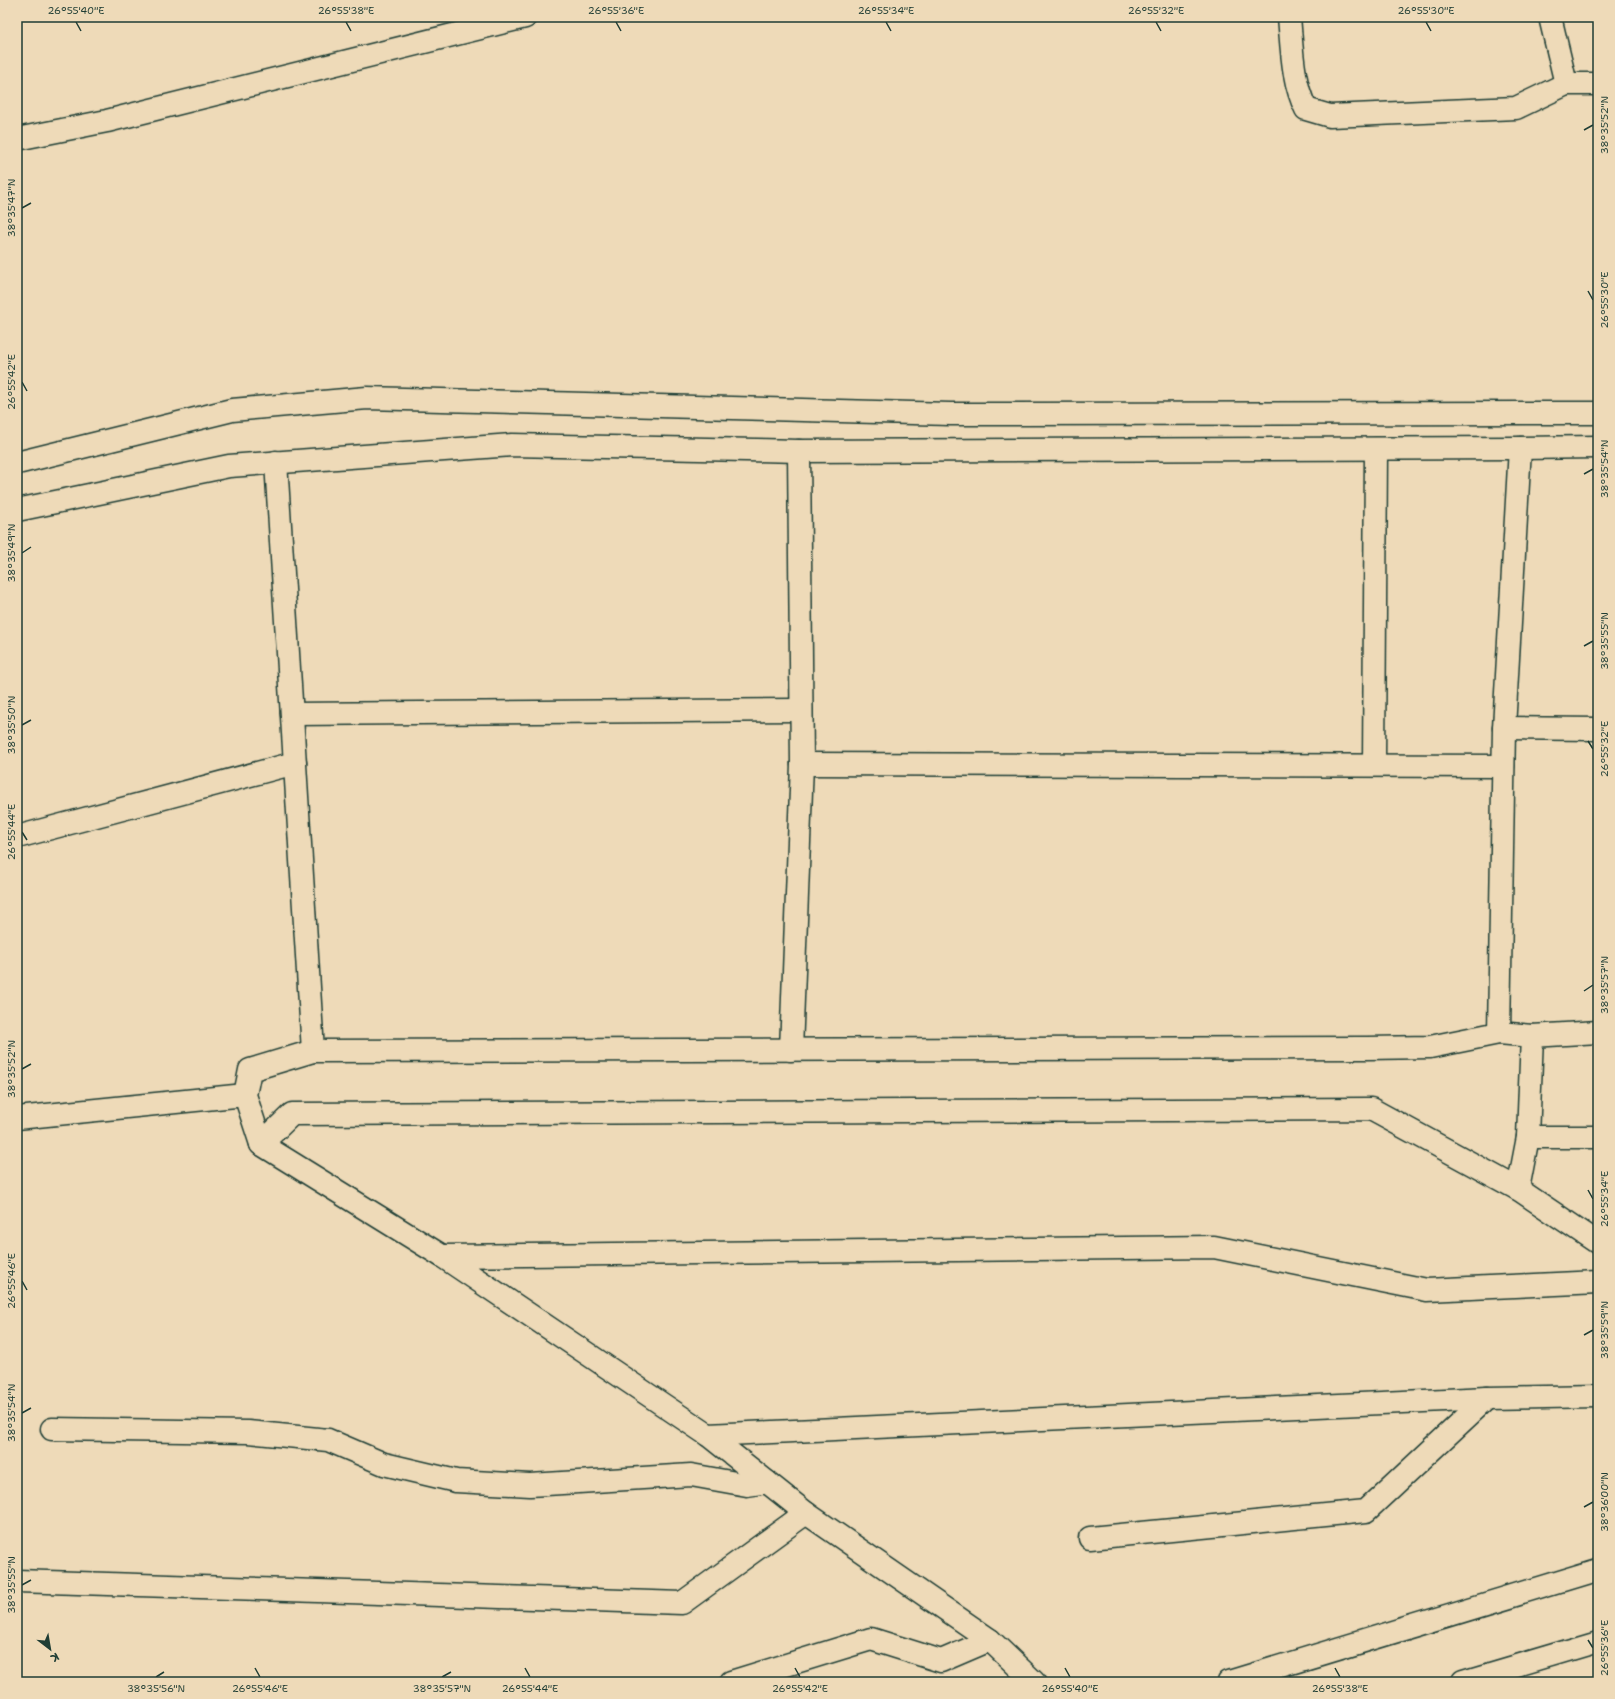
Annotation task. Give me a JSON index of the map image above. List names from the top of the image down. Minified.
{"north":"bottom right","coordinates":["26°55'40\"E","26°55'38\"E","26°55'36\"E","26°55'34\"E","26°55'32\"E","26°55'30\"E","38°35'52\"N","38°35'47\"N","26°55'42\"E","38°35'54\"N","38°35'49\"N","38°35'55\"N","38°35'50\"N","26°55'44\"E","38°35'57\"N","26°55'46\"E","38°35'59\"N","38°36'00\"N","38°35'56\"N"]}
